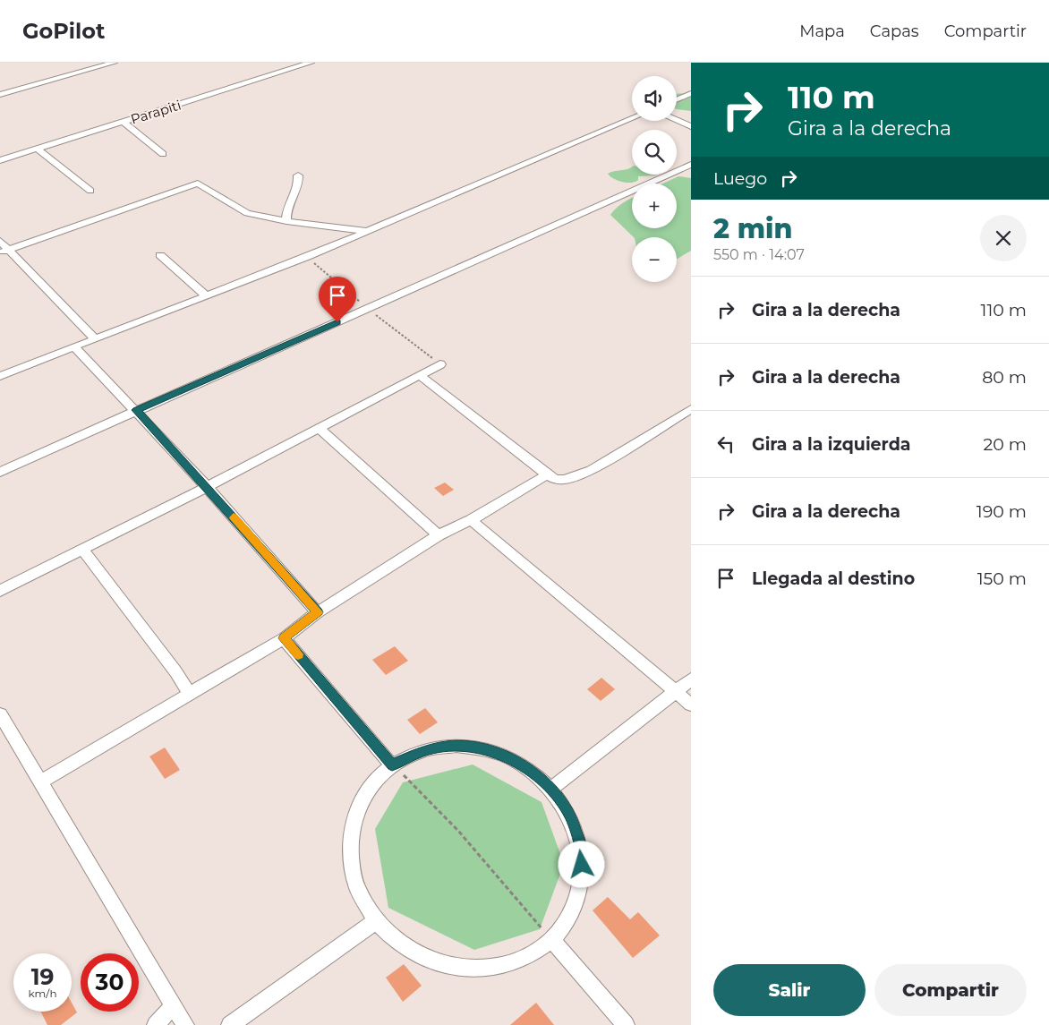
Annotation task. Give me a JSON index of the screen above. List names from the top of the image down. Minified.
{"streets":{"street":["Parapiti"]},"page":{"header":"GoPilot","nav":["Mapa","Capas","Compartir"],"turn":["110 m","Gira a la derecha"],"map_buttons":["+","−"],"then":"Luego","heading":["2 min","550 m · 14:07"],"list":[{"name":"Gira a la derecha","value":"110 m"},{"name":"Gira a la derecha","value":"80 m"},{"name":"Gira a la izquierda","value":"20 m"},{"name":"Gira a la derecha","value":"190 m"},{"name":"Llegada al destino","value":"150 m"}],"speed":"19 km/h","limit":"30","buttons":["Salir","Compartir"]}}
